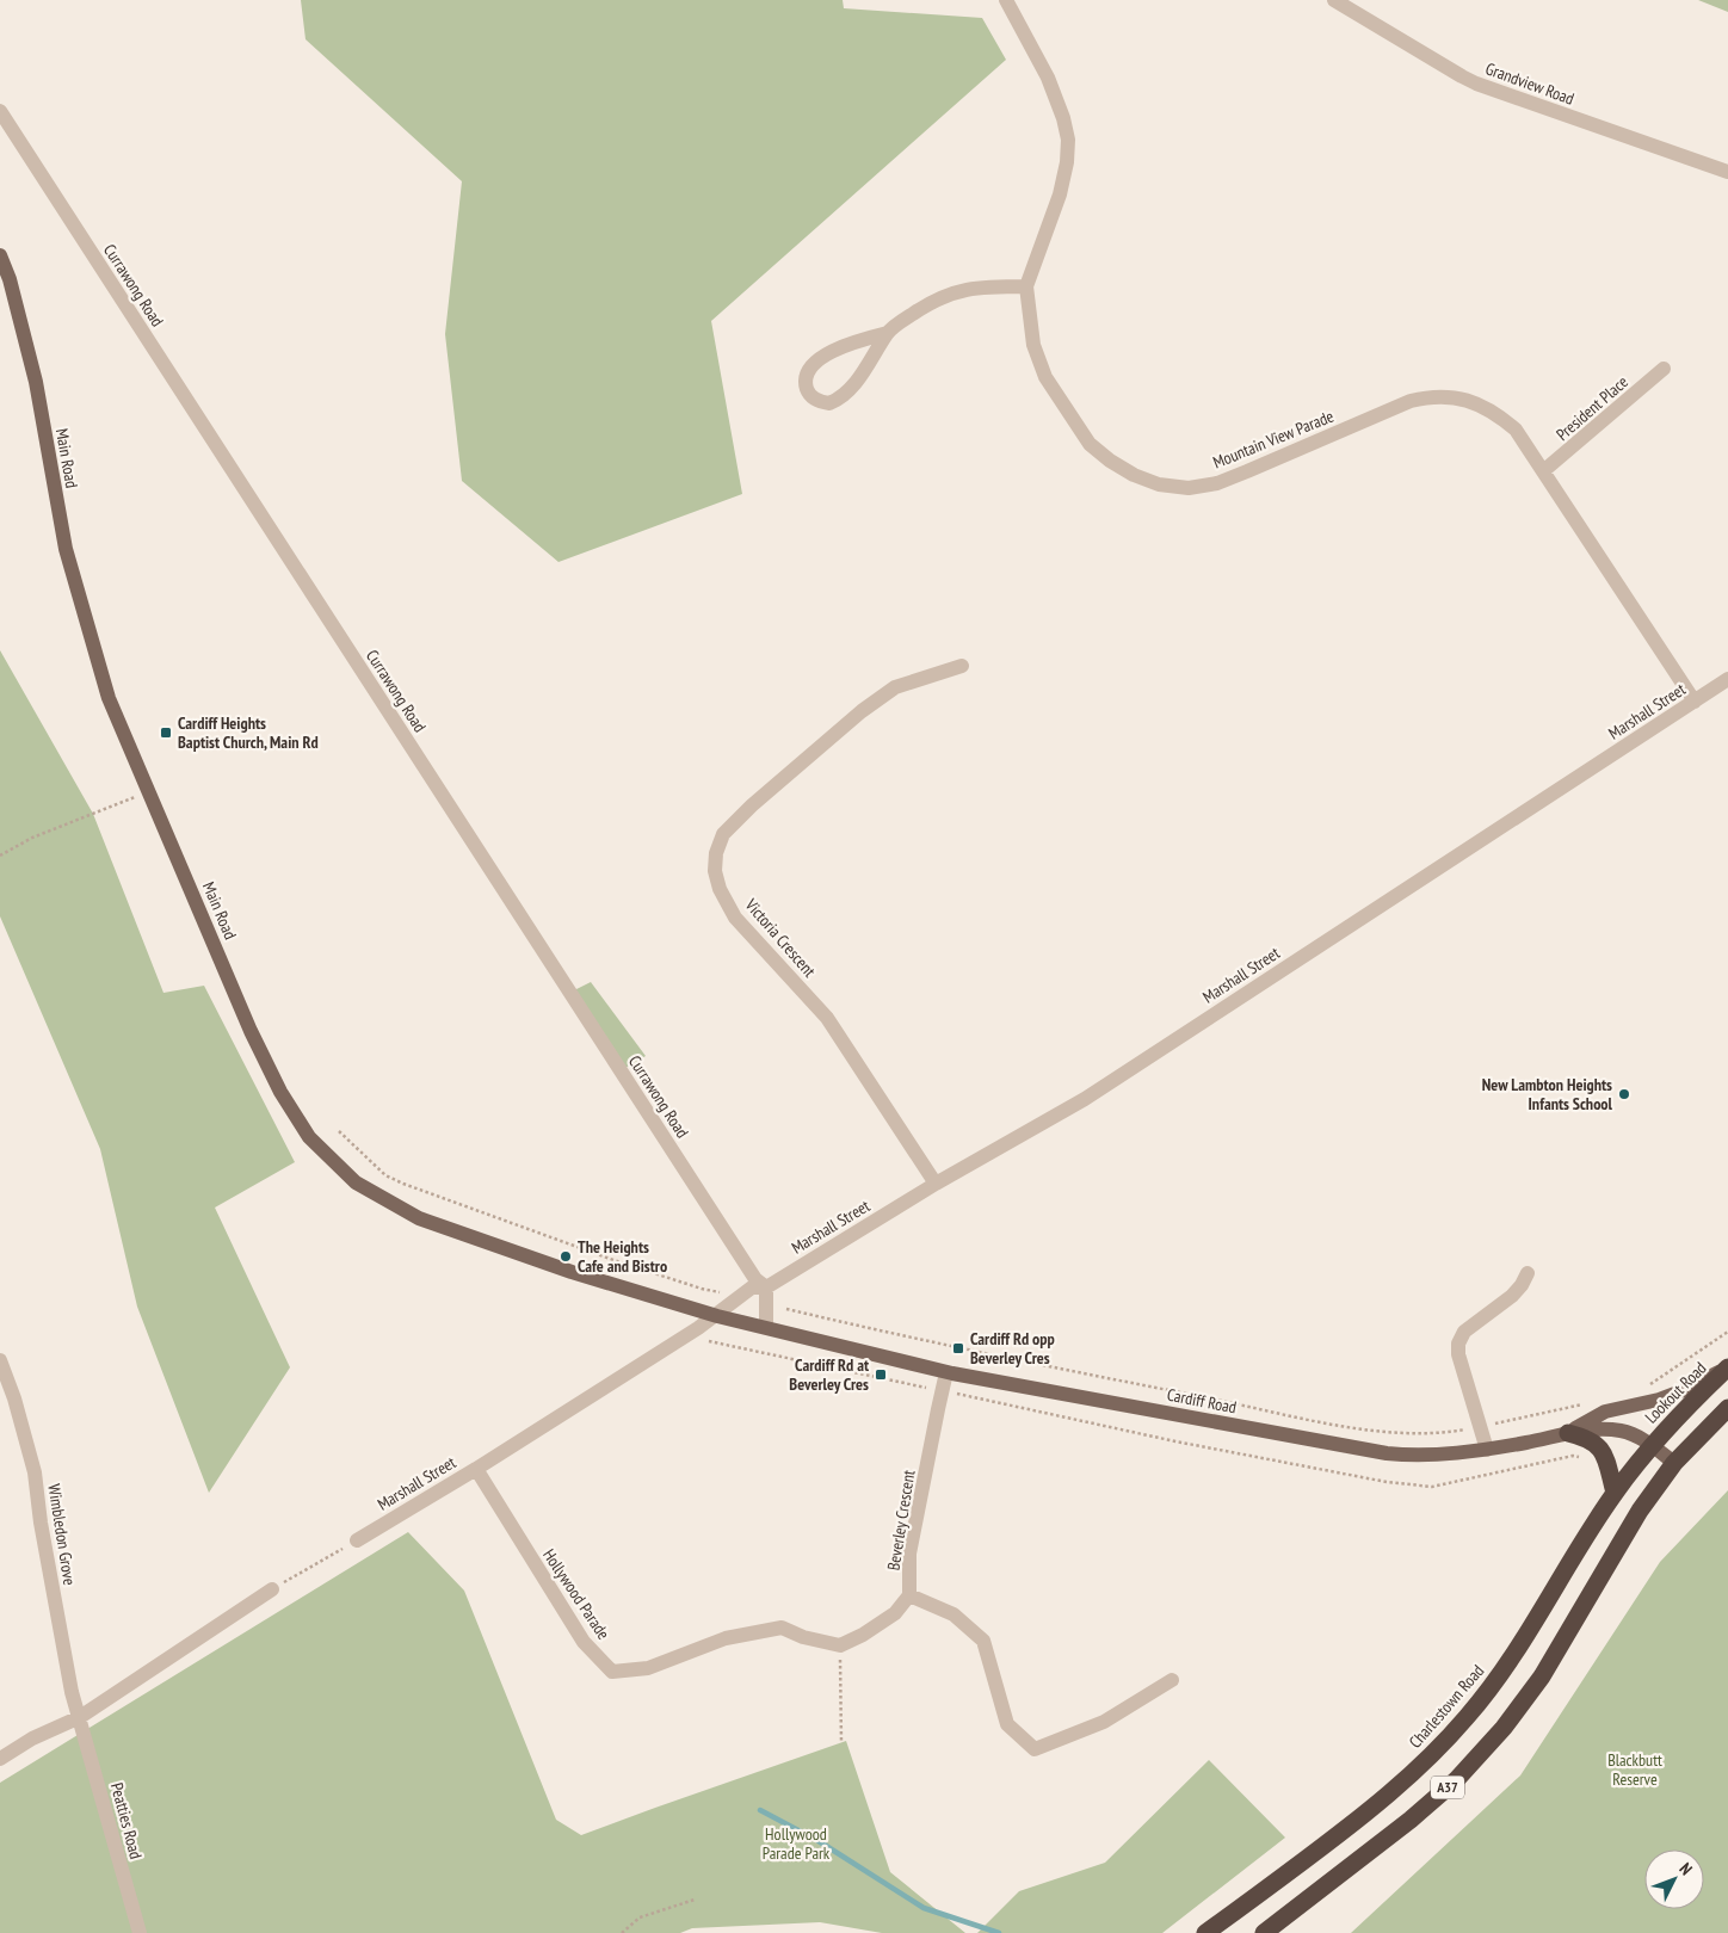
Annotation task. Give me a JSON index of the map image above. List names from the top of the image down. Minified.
{"streets":{"highway":["Lookout Road","Charlestown Road","A37"],"main road":["Main Road","Cardiff Road"],"street":["Grandview Road","Currawong Road","President Place","Mountain View Parade","Marshall Street","Victoria Crescent","Beverley Crescent","Wimbledon Grove","Hollywood Parade","Peatties Road"]},"crossings":[["Currawong Road","Marshall Street"],["President Place","Mountain View Parade"],["Mountain View Parade","Marshall Street"],["Main Road","Marshall Street"],["Main Road","Cardiff Road"],["Marshall Street","Victoria Crescent"],["Marshall Street","Cardiff Road"],["Marshall Street","Hollywood Parade"],["Lookout Road","Cardiff Road"],["Lookout Road","Charlestown Road"],["Cardiff Road","Beverley Crescent"],["Cardiff Road","Charlestown Road"],["Cardiff Road","A37"],["Wimbledon Grove","Peatties Road"]],"parks":["Blackbutt Reserve","Hollywood Parade Park"],"places":{"transit":["Cardiff Heights Baptist Church, Main Rd","Cardiff Rd opp Beverley Cres","Cardiff Rd at Beverley Cres"],"other":["New Lambton Heights Infants School","The Heights Cafe and Bistro"]},"north":"top right"}
